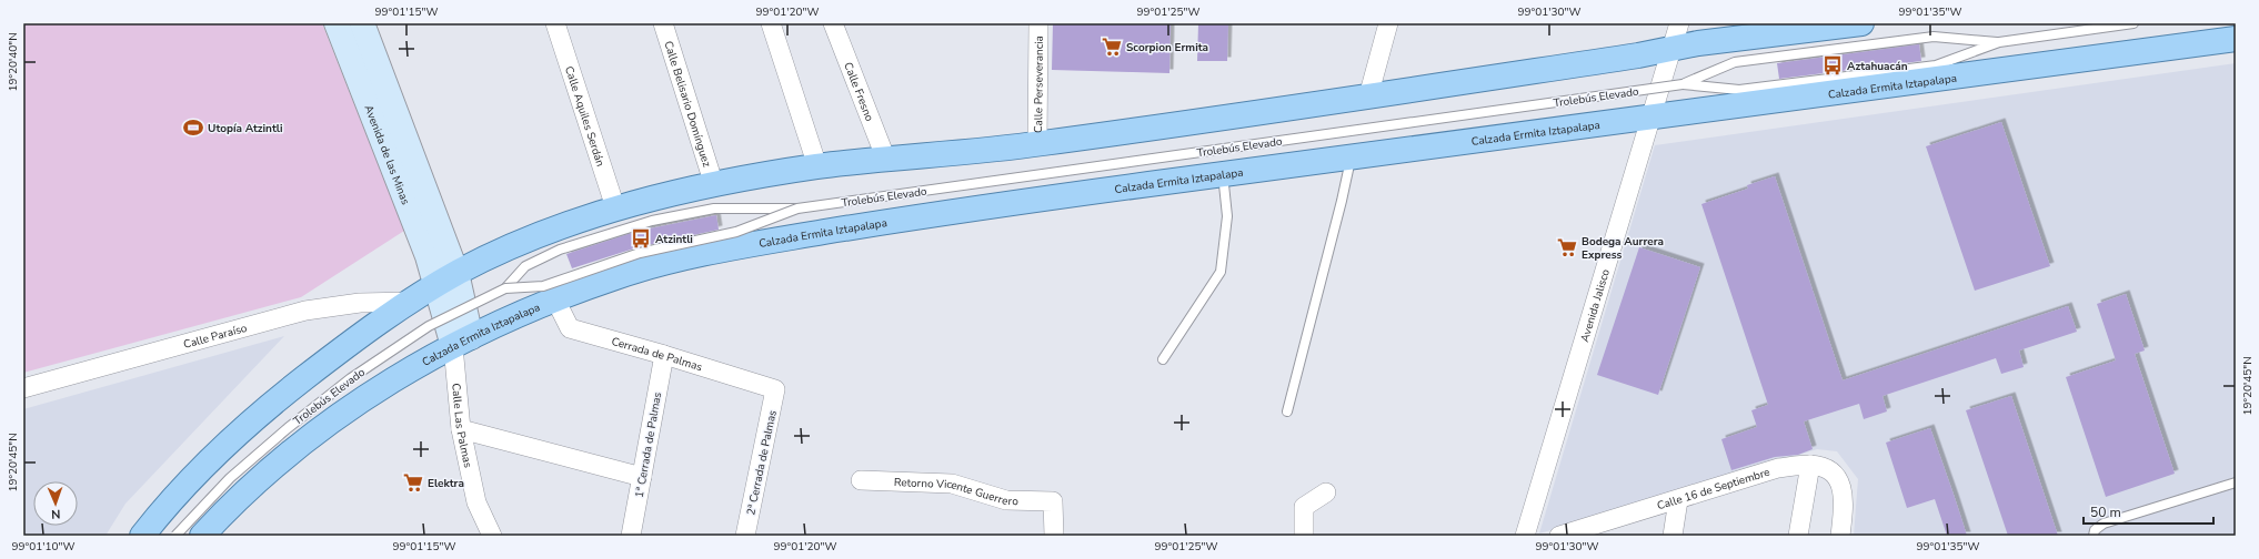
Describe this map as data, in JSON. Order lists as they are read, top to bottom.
{
  "streets": {
    "main road": ["Calzada Ermita Iztapalapa"],
    "street": [
      "Calle Perseverancia",
      "Calle Fresno",
      "Calle Belisario Domínguez",
      "Calle Aquiles Serdán",
      "Avenida de las Minas",
      "Avenida Jalisco",
      "Calle Paraíso",
      "Cerrada de Palmas",
      "Calle Las Palmas",
      "1ª Cerrada de Palmas",
      "2ª Cerrada de Palmas",
      "Calle 16 de Septiembre",
      "Retorno Vicente Guerrero"
    ],
    "lane": ["Trolebús Elevado"]
  },
  "crossings": [
    ["Calzada Ermita Iztapalapa", "Avenida Jalisco"],
    ["Calzada Ermita Iztapalapa", "Cerrada de Palmas"],
    ["Calzada Ermita Iztapalapa", "Calle Las Palmas"],
    ["Avenida de las Minas", "Calle Las Palmas"],
    ["Cerrada de Palmas", "1ª Cerrada de Palmas"],
    ["Cerrada de Palmas", "2ª Cerrada de Palmas"]
  ],
  "places": {
    "supermarket": ["Scorpion Ermita", "Bodega Aurrera Express", "Elektra"],
    "bus stop": ["Aztahuacán", "Atzintli"],
    "sports": ["Utopía Atzintli"]
  },
  "scale_bar": "50 m",
  "north": "bottom",
  "coordinates": [
    "99°01'15\"W",
    "99°01'20\"W",
    "99°01'25\"W",
    "99°01'30\"W",
    "99°01'35\"W",
    "19°20'40\"N",
    "19°20'45\"N",
    "99°01'10\"W"
  ]
}
